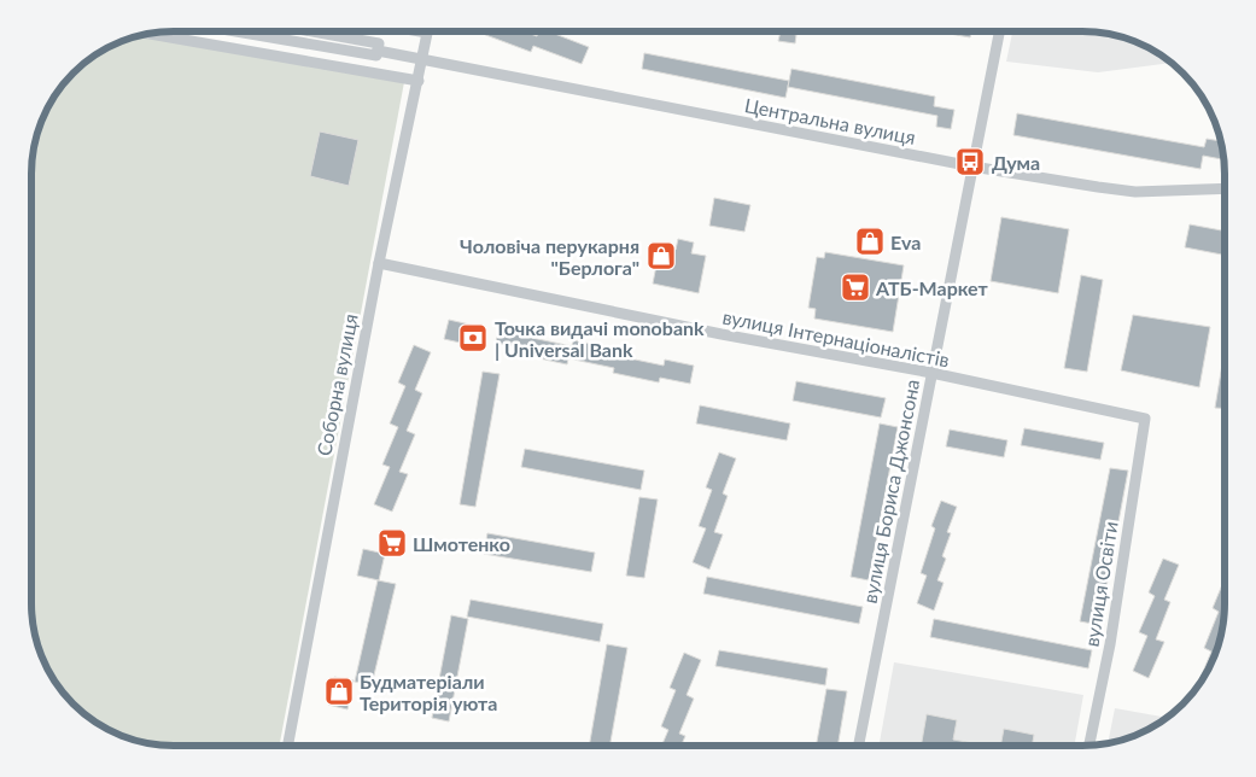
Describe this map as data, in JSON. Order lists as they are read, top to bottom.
{
  "streets": {
    "street": [
      "Центральна вулиця",
      "вулиця Інтернаціоналістів",
      "Соборна вулиця",
      "вулиця Бориса Джонсона",
      "вулиця Освіти"
    ]
  },
  "crossings": [
    ["Центральна вулиця", "Соборна вулиця"],
    ["Центральна вулиця", "вулиця Бориса Джонсона"],
    ["вулиця Інтернаціоналістів", "Соборна вулиця"],
    ["вулиця Інтернаціоналістів", "вулиця Бориса Джонсона"],
    ["вулиця Інтернаціоналістів", "вулиця Освіти"]
  ],
  "places": {
    "bus stop": ["Дума"],
    "shop": ["Eva", "Чоловіча перукарня \"Берлога\"", "Будматеріали Територія уюта"],
    "supermarket": ["АТБ-Маркет", "Шмотенко"],
    "bank": ["Точка видачі monobank | Universal Bank"]
  }
}
